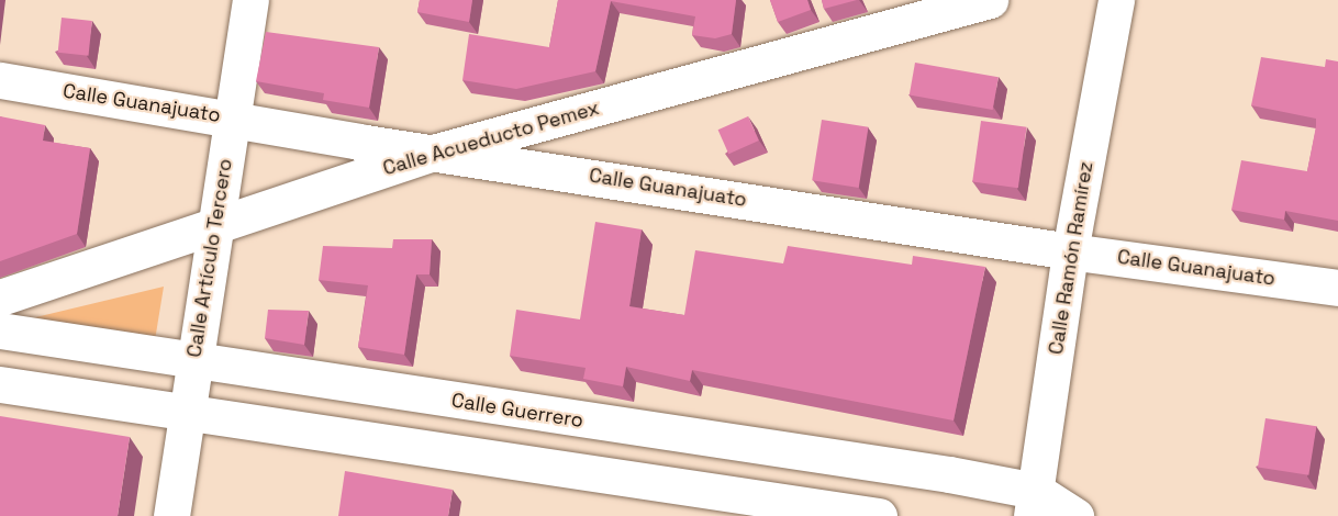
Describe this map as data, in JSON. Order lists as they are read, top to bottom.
{
  "streets": {
    "street": [
      "Calle Guanajuato",
      "Calle Acueducto Pemex",
      "Calle Artículo Tercero",
      "Calle Ramón Ramírez",
      "Calle Guerrero"
    ]
  },
  "crossings": [
    ["Calle Guanajuato", "Calle Acueducto Pemex"],
    ["Calle Guanajuato", "Calle Artículo Tercero"],
    ["Calle Guanajuato", "Calle Ramón Ramírez"],
    ["Calle Acueducto Pemex", "Calle Artículo Tercero"],
    ["Calle Artículo Tercero", "Calle Guerrero"],
    ["Calle Ramón Ramírez", "Calle Guerrero"]
  ]
}
